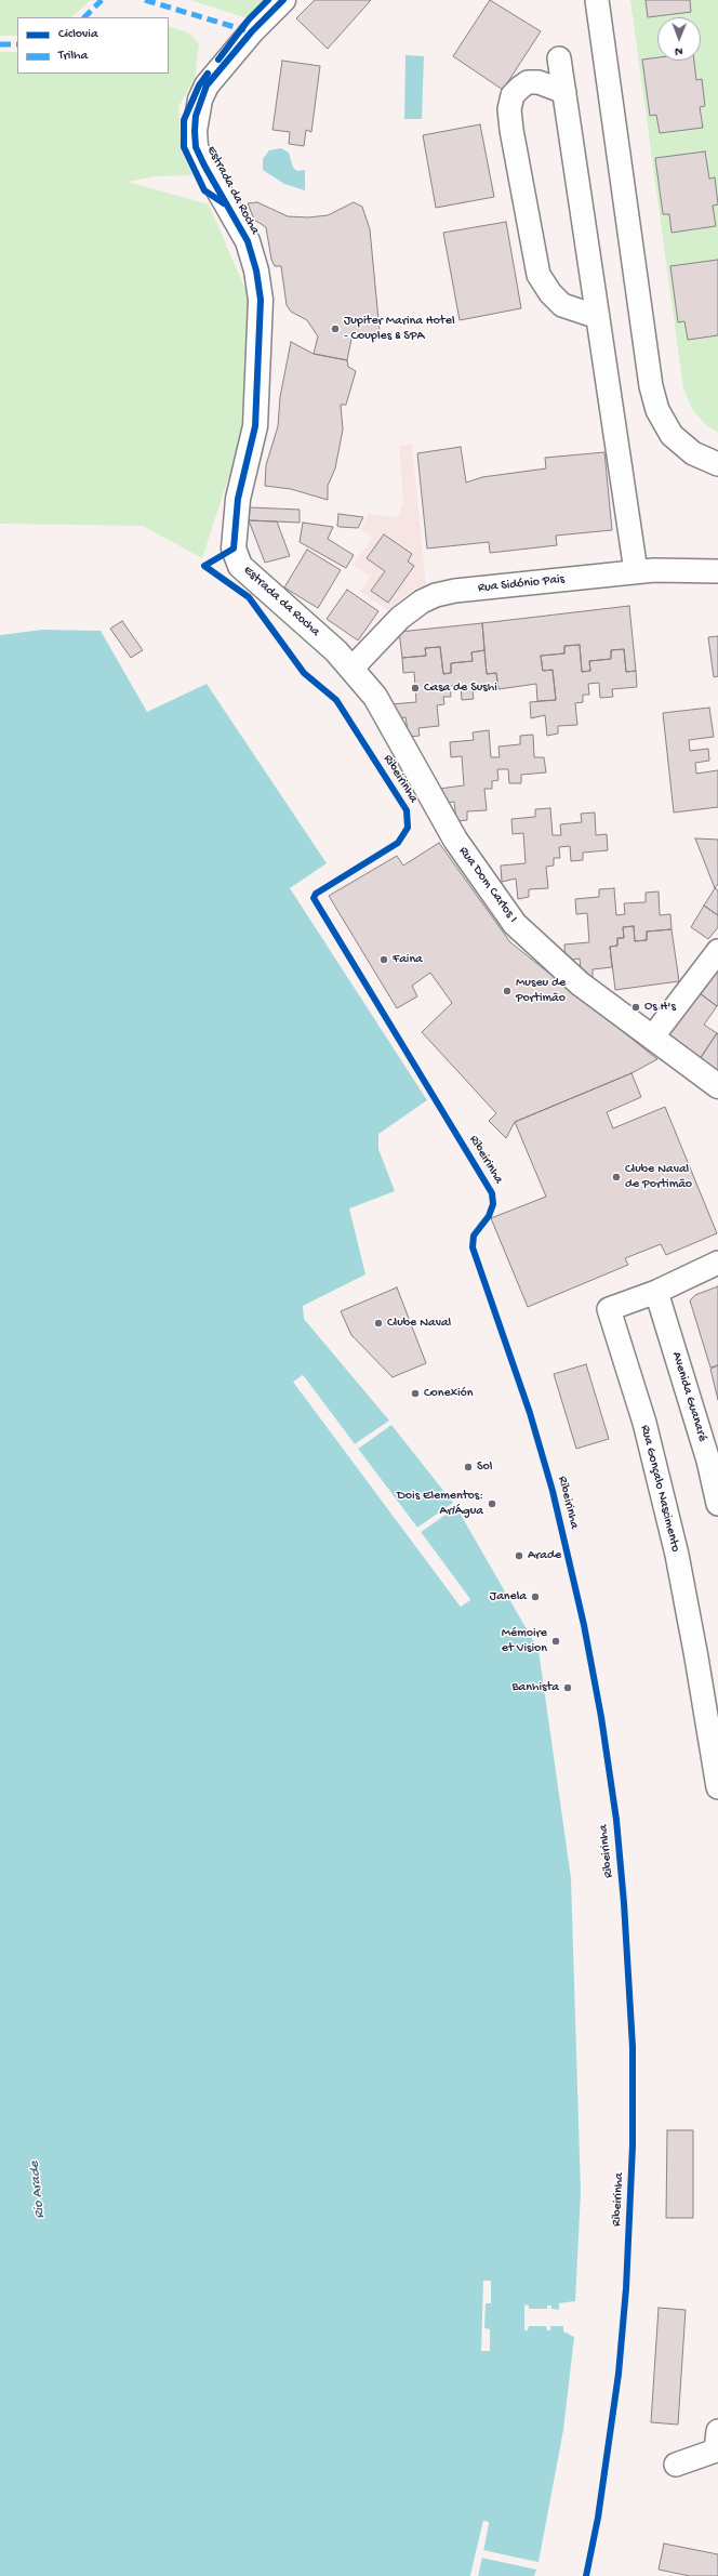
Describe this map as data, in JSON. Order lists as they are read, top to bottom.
{
  "streets": {
    "street": [
      "Estrada da Rocha",
      "Rua Sidónio Pais",
      "Rua Dom Carlos I",
      "Avenida Guanaré",
      "Rua Gonçalo Nascimento"
    ],
    "cycle path": ["Ribeirinha"]
  },
  "crossings": [
    ["Estrada da Rocha", "Rua Sidónio Pais"],
    ["Estrada da Rocha", "Rua Dom Carlos I"],
    ["Rua Sidónio Pais", "Rua Dom Carlos I"],
    ["Avenida Guanaré", "Rua Gonçalo Nascimento"]
  ],
  "water": ["Rio Arade"],
  "places": [
    "Jupiter Marina Hotel - Couples & SPA",
    "Casa de Sushi",
    "Faina",
    "Museu de Portimão",
    "Os H's",
    "Clube Naval de Portimão",
    "Clube Naval",
    "Conexión",
    "Sol",
    "Dois Elementos: Ar/Água",
    "Arade",
    "Janela",
    "Mémoire et Vision",
    "Banhista"
  ],
  "legend": ["Ciclovia", "Trilha"],
  "north": "bottom"
}
